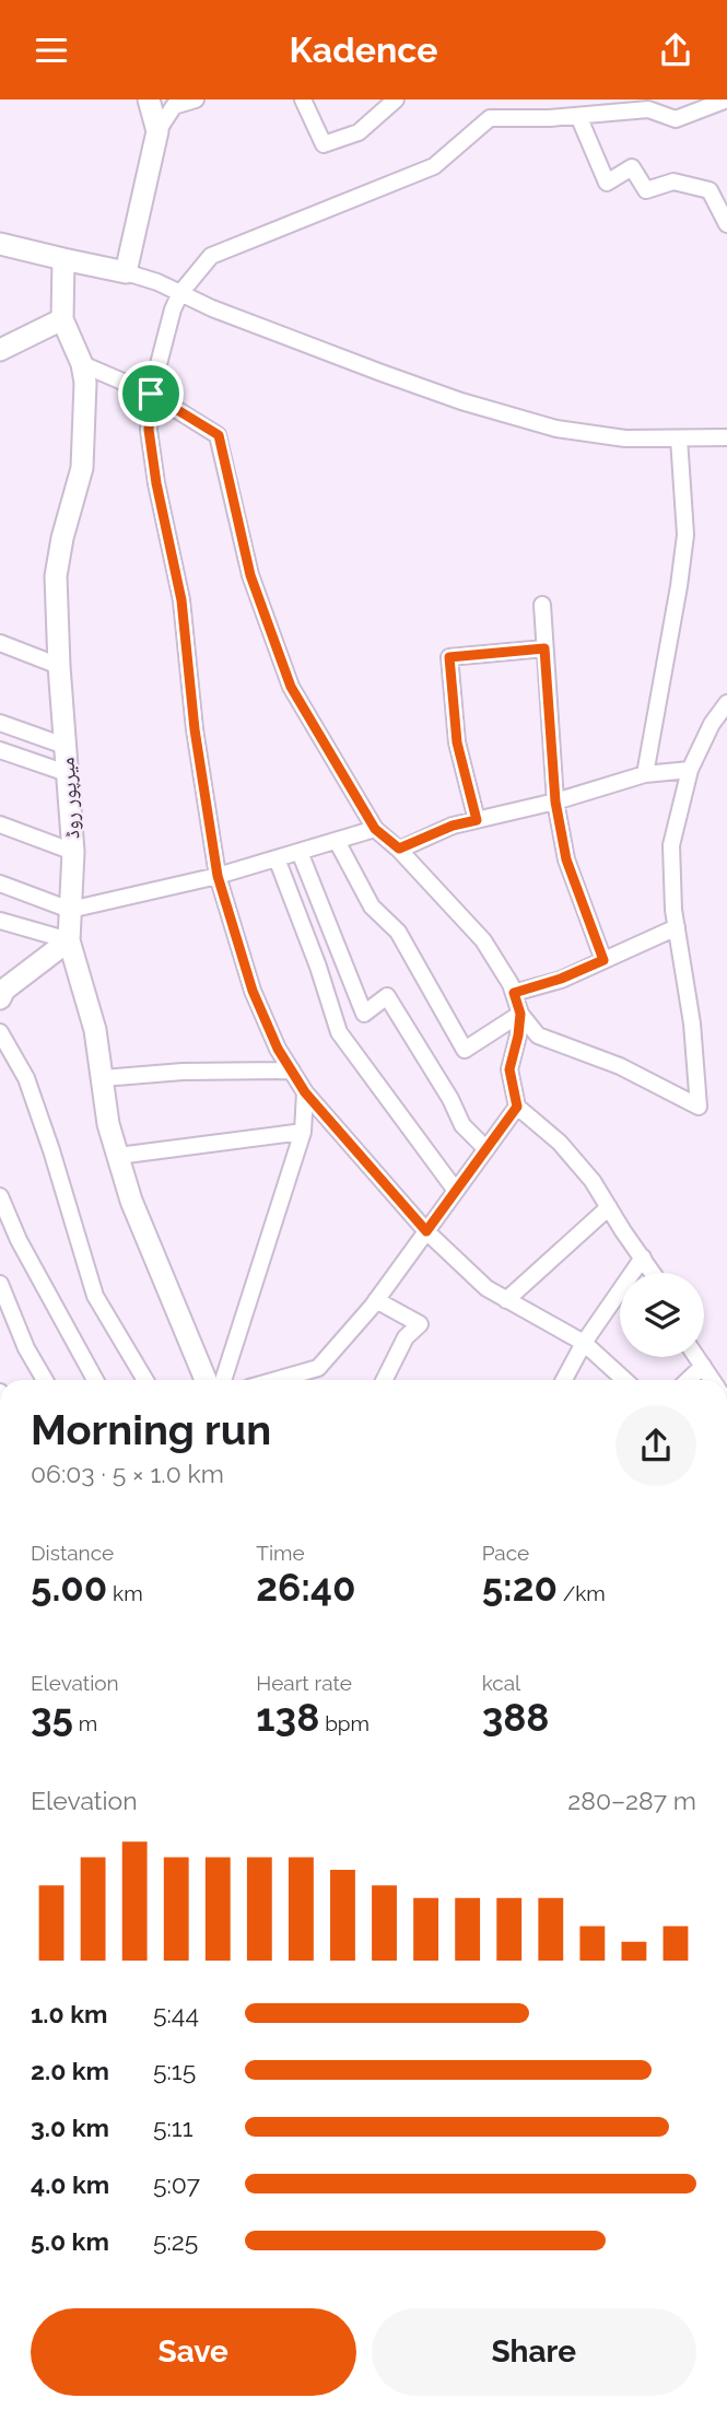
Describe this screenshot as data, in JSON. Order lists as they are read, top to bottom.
{
  "streets": {
    "street": ["میرپور روڈ"]
  },
  "page": {
    "header": "Kadence",
    "heading": ["Morning run", "06:03 · 5 × 1.0 km"],
    "stats": [
      ["Distance", "5.00 km"],
      ["Time", "26:40"],
      ["Pace", "5:20 /km"],
      ["Elevation", "35 m"],
      ["Heart rate", "138 bpm"],
      ["kcal", "388"]
    ],
    "chart": ["Elevation", "280–287 m"],
    "list": [
      {
        "name": "1.0 km",
        "note": "5:44"
      },
      {
        "name": "2.0 km",
        "note": "5:15"
      },
      {
        "name": "3.0 km",
        "note": "5:11"
      },
      {
        "name": "4.0 km",
        "note": "5:07"
      },
      {
        "name": "5.0 km",
        "note": "5:25"
      }
    ],
    "buttons": ["Save", "Share"]
  }
}
